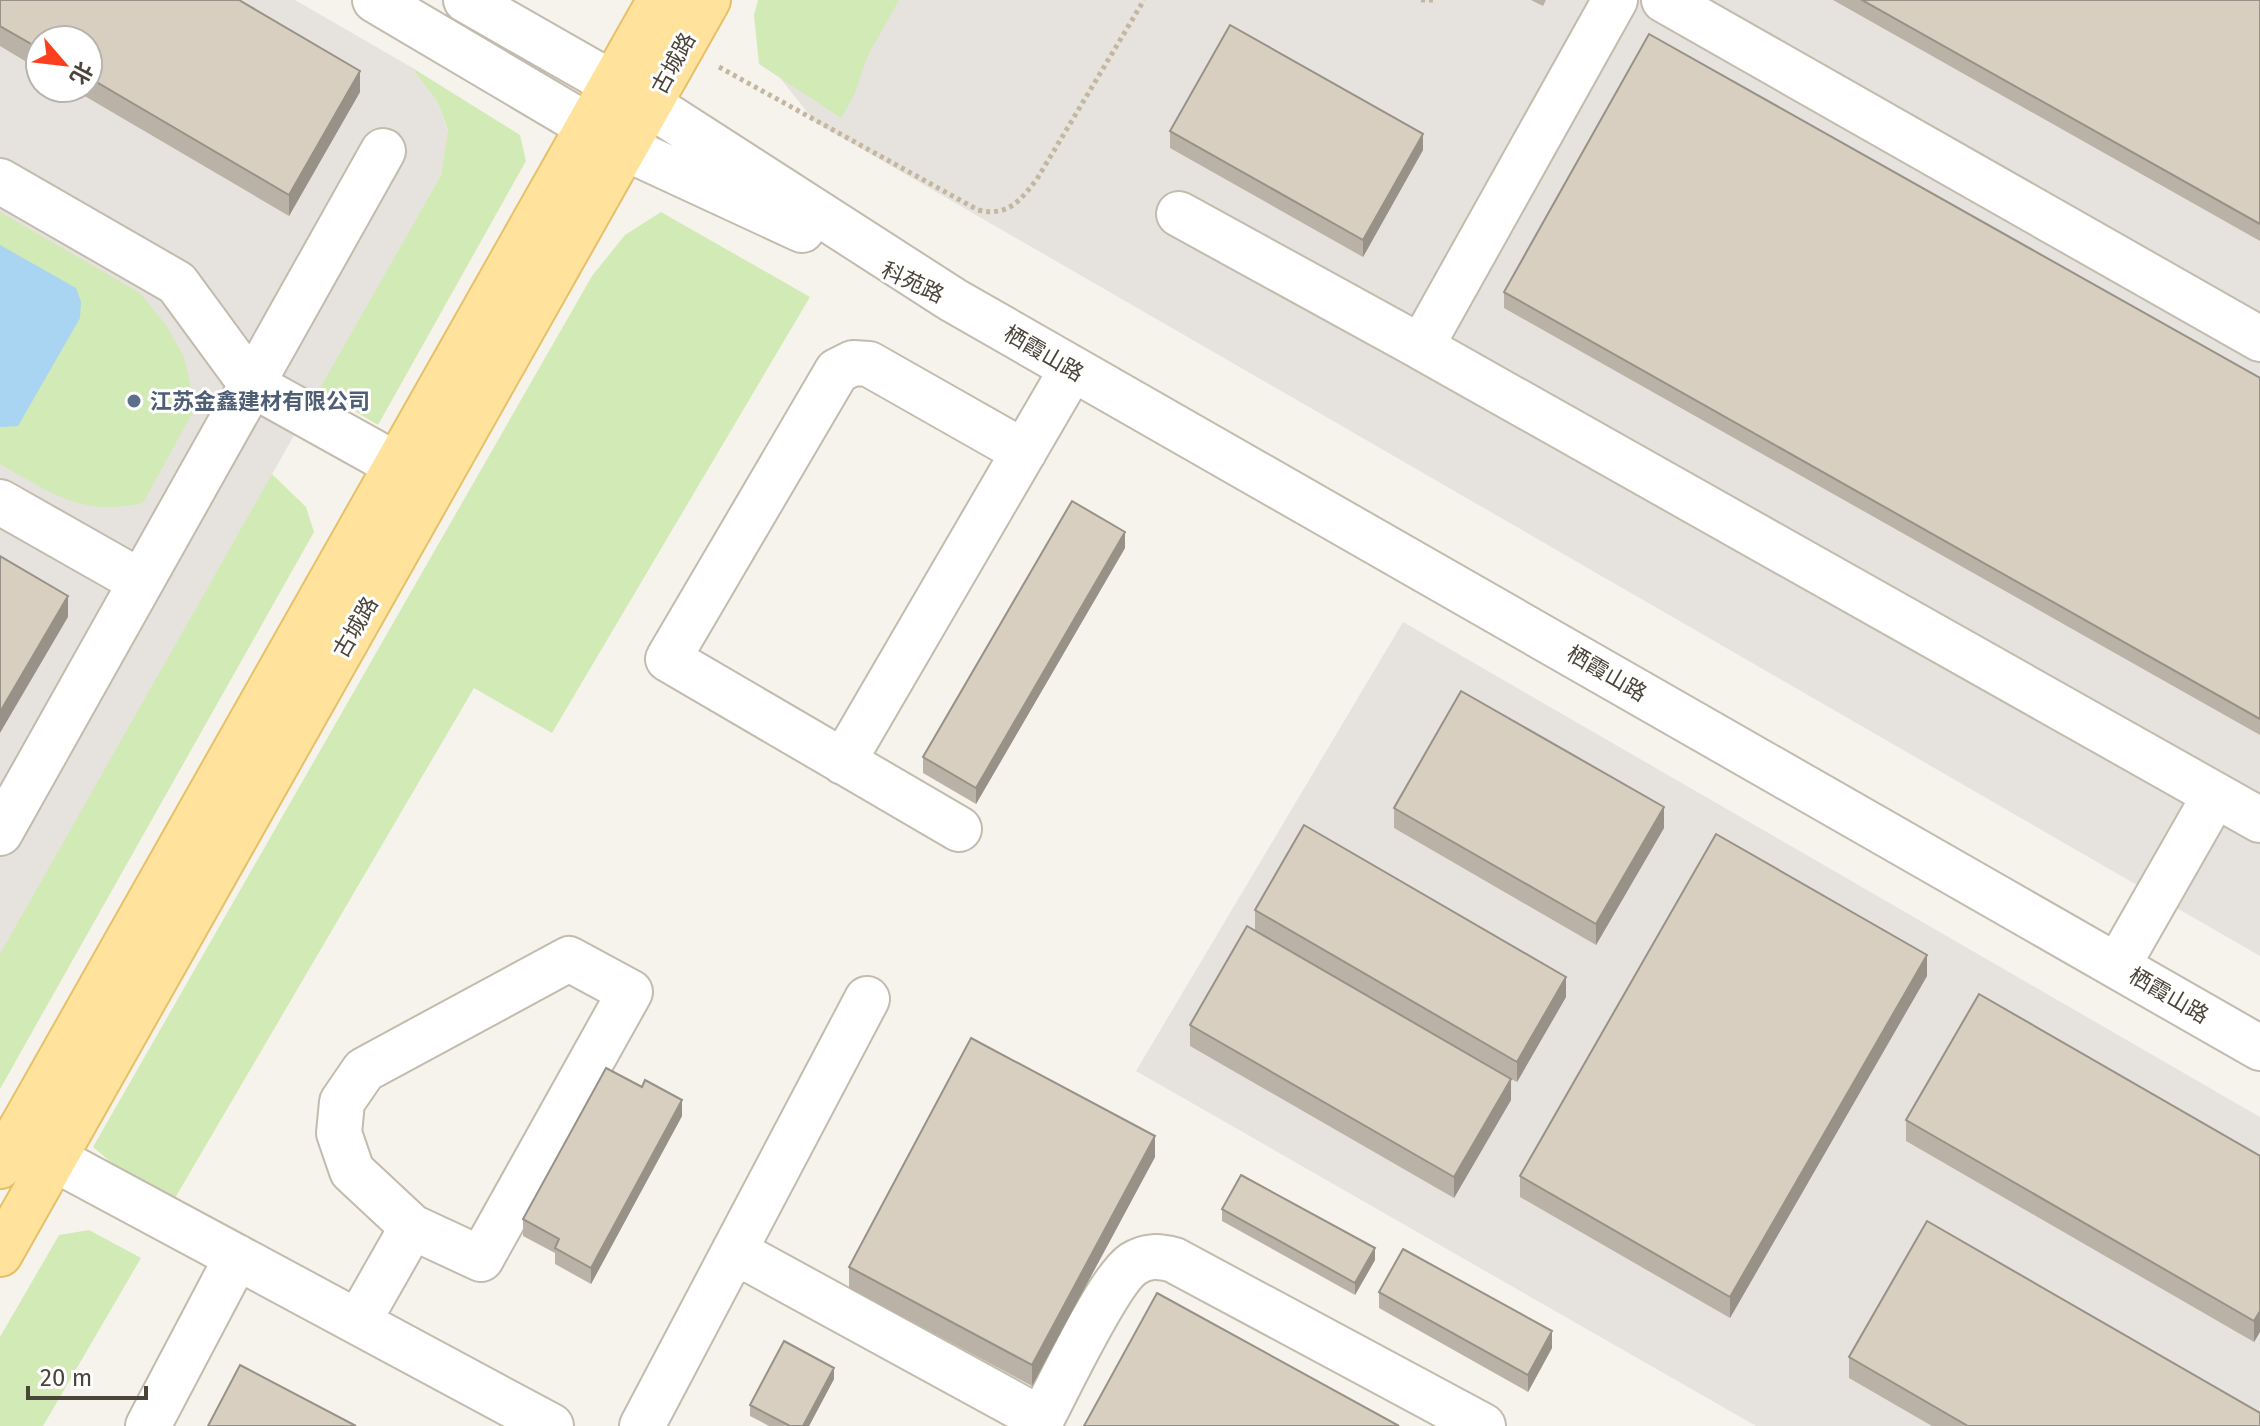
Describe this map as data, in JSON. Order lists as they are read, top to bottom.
{
  "streets": {
    "main road": ["古城路"],
    "street": ["科苑路", "栖霞山路"]
  },
  "crossings": [
    ["古城路", "科苑路"],
    ["科苑路", "栖霞山路"]
  ],
  "places": ["江苏金鑫建材有限公司"],
  "scale_bar": "20 m",
  "north": "bottom right"
}
